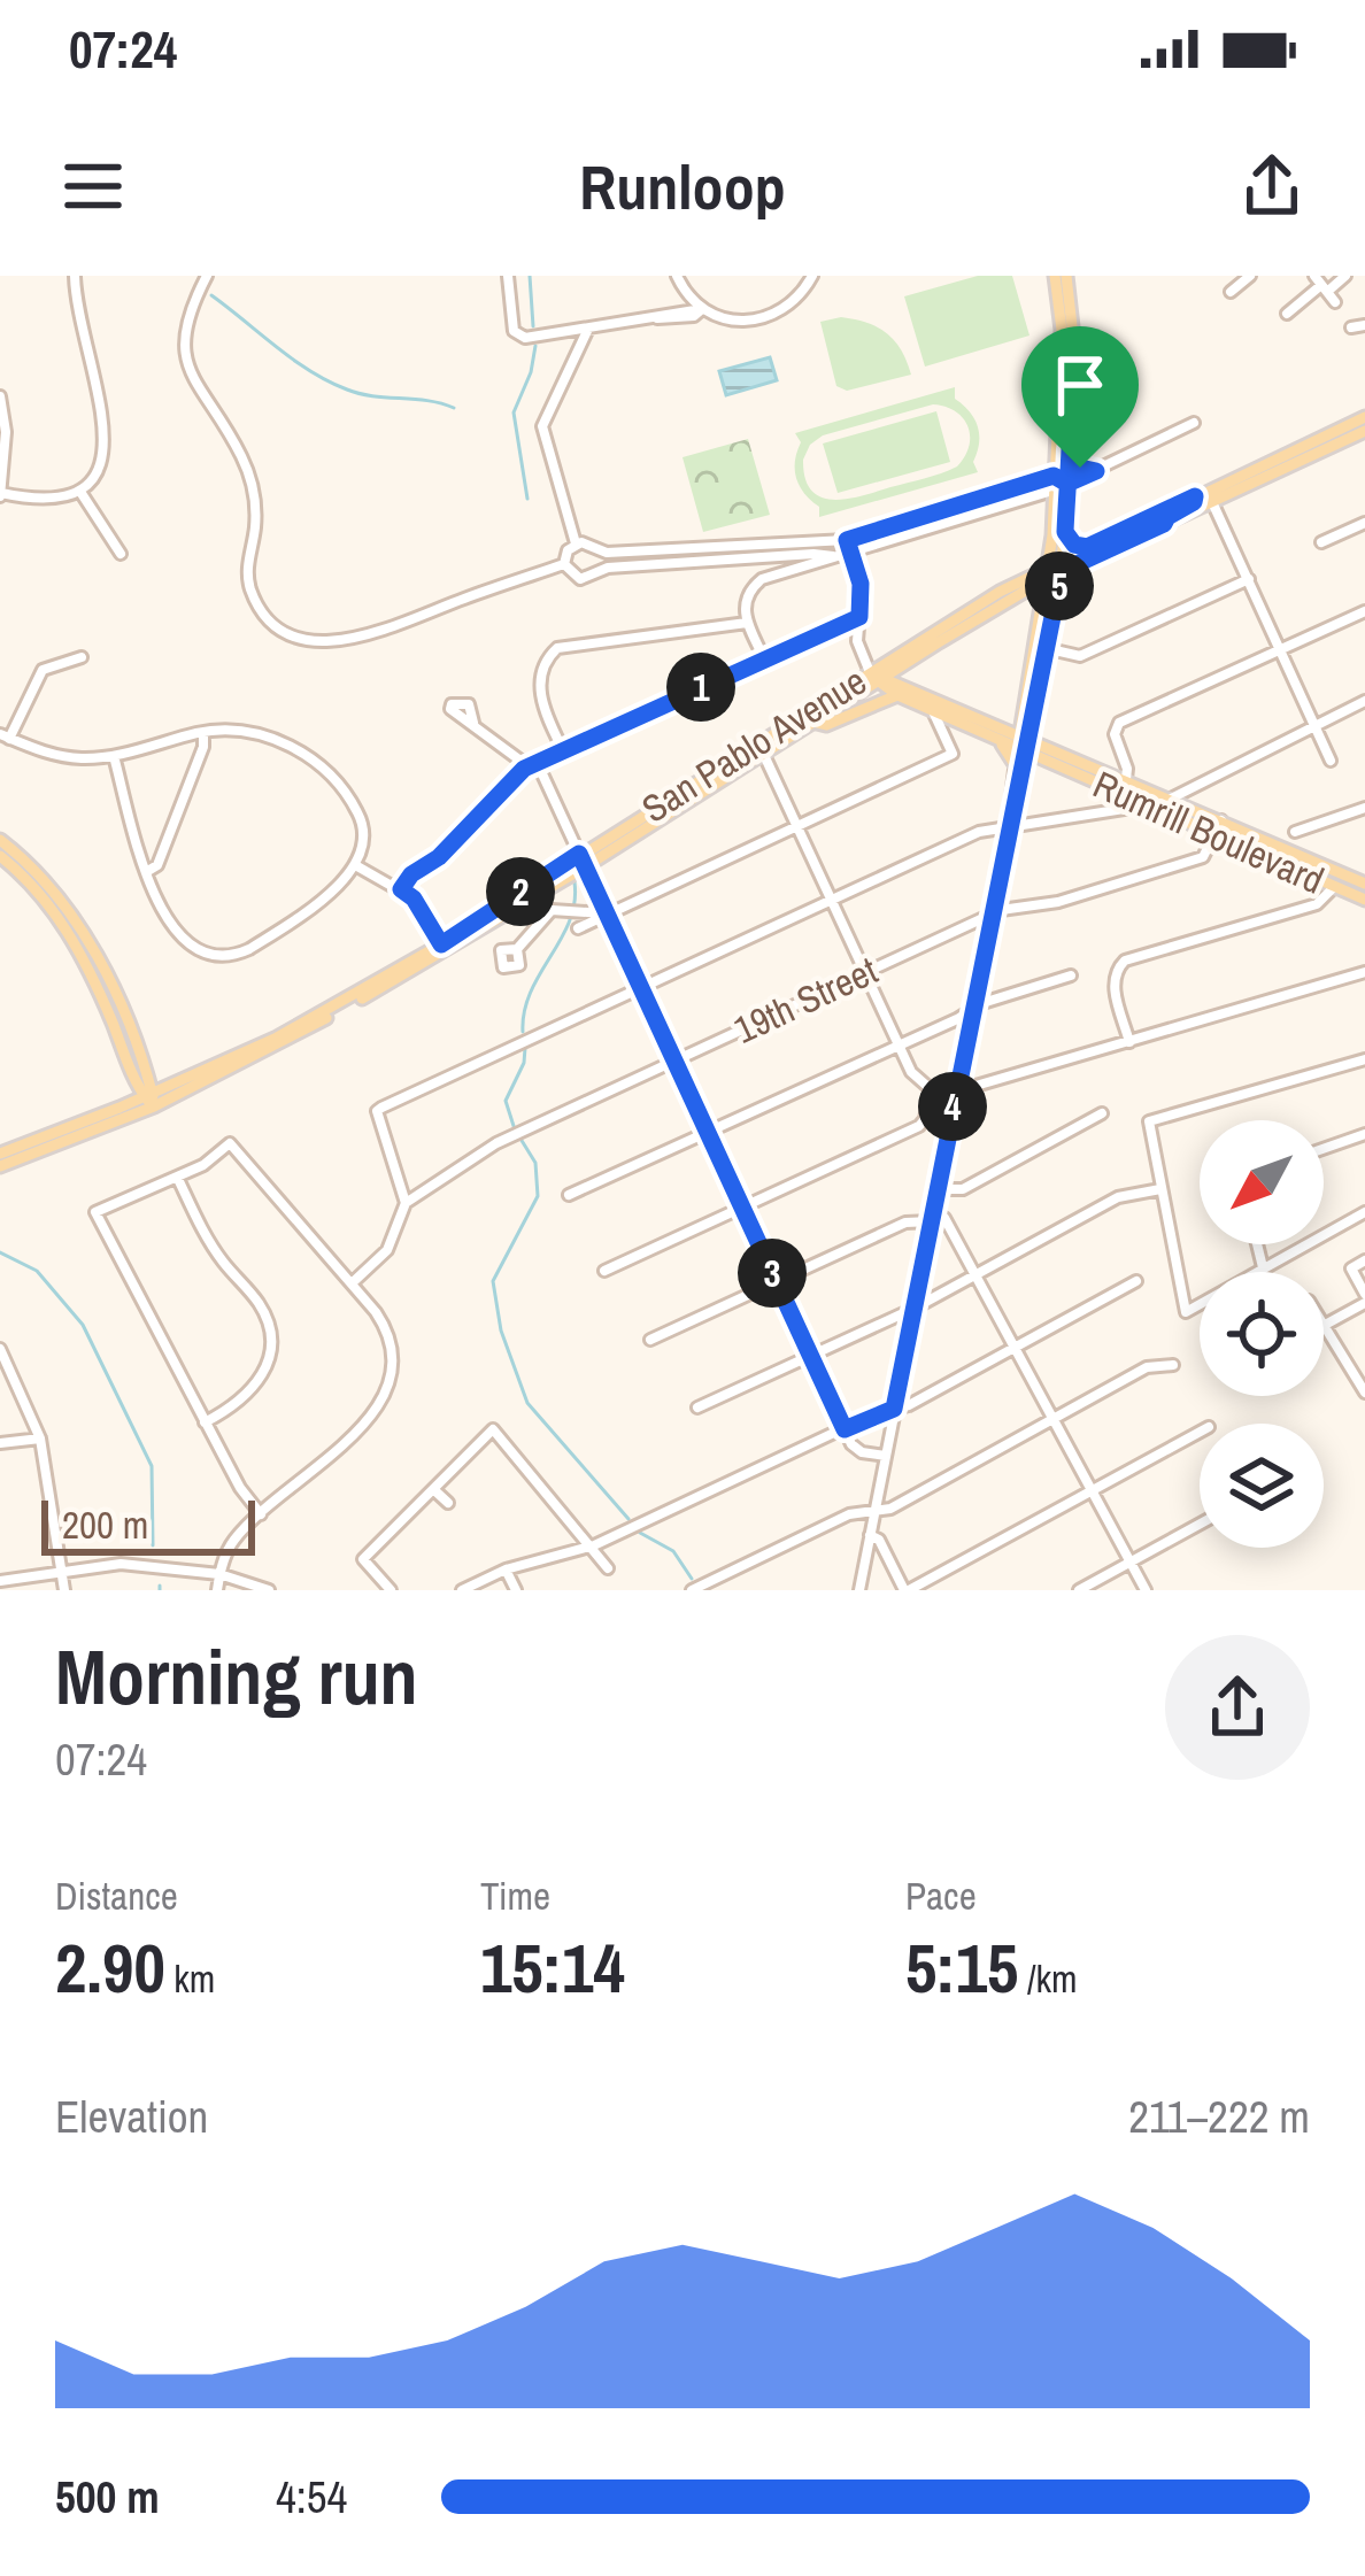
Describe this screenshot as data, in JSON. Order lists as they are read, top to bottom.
{
  "streets": {
    "main road": ["San Pablo Avenue", "Rumrill Boulevard"],
    "street": ["19th Street"]
  },
  "crossings": [
    ["San Pablo Avenue", "Rumrill Boulevard"],
    ["Rumrill Boulevard", "19th Street"]
  ],
  "scale_bar": "200 m",
  "north": "bottom left",
  "page": {
    "status": "07:24",
    "header": "Runloop",
    "pins": [
      "5",
      "1",
      "2",
      "4",
      "3"
    ],
    "scale": "200 m",
    "heading": ["Morning run", "07:24"],
    "stats": [
      ["Distance", "2.90 km"],
      ["Time", "15:14"],
      ["Pace", "5:15 /km"]
    ],
    "chart": ["Elevation", "211–222 m"],
    "list": [
      {
        "name": "500 m",
        "note": "4:54"
      }
    ]
  }
}
